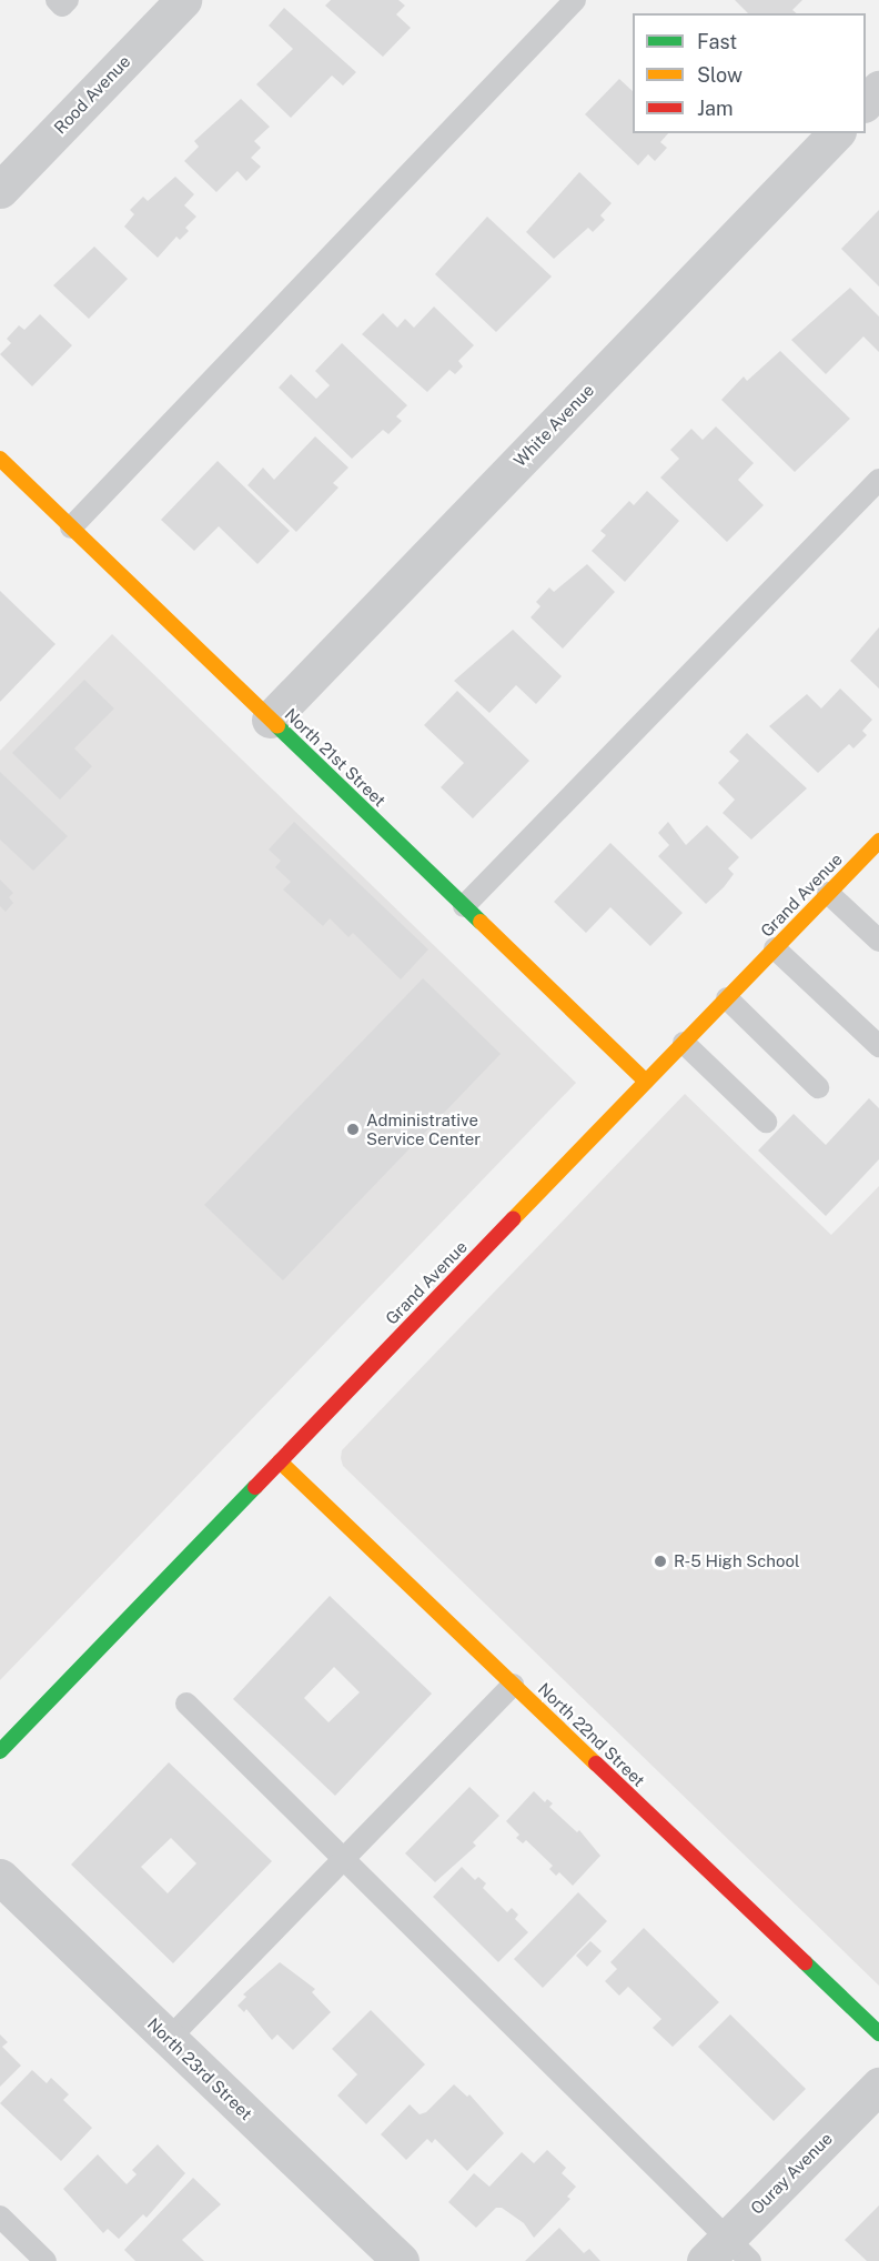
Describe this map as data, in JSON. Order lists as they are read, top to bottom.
{
  "streets": {
    "street": [
      "Rood Avenue",
      "White Avenue",
      "North 21st Street",
      "Grand Avenue",
      "North 22nd Street",
      "North 23rd Street",
      "Ouray Avenue"
    ]
  },
  "crossings": [
    ["White Avenue", "North 21st Street"],
    ["North 21st Street", "Grand Avenue"],
    ["Grand Avenue", "North 22nd Street"]
  ],
  "places": ["Administrative Service Center", "R-5 High School"],
  "legend": ["Fast", "Slow", "Jam"]
}
